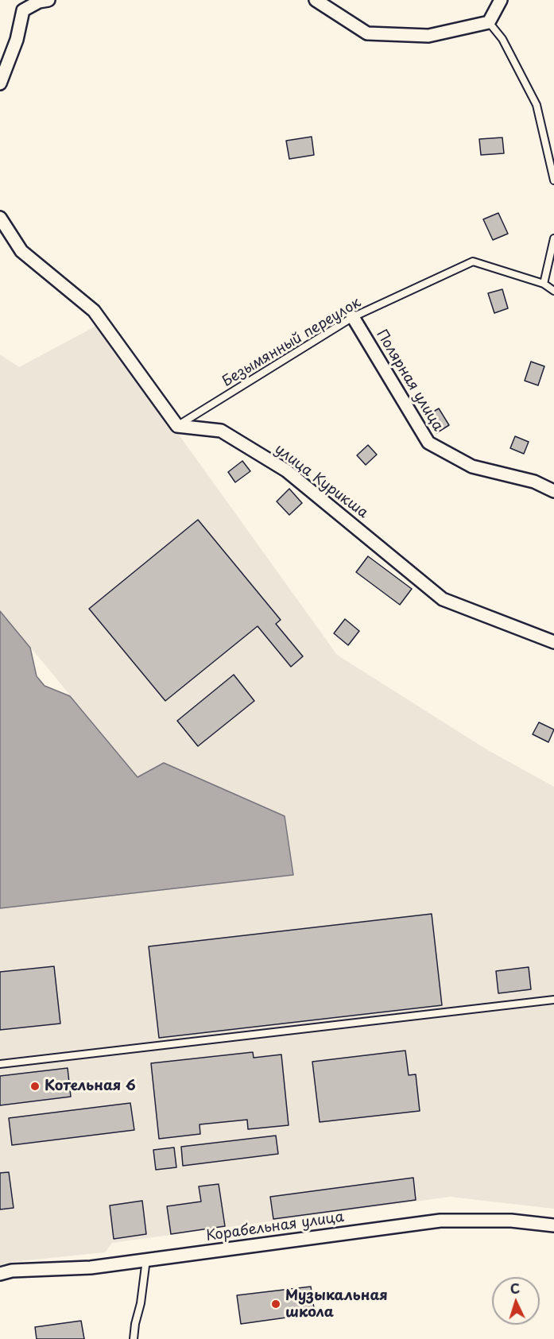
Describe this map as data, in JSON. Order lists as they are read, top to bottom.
{
  "streets": {
    "street": ["Полярная улица", "улица Курикша", "Корабельная улица"],
    "lane": ["Безымянный переулок"]
  },
  "crossings": [
    ["Безымянный переулок", "Полярная улица"],
    ["Безымянный переулок", "улица Курикша"]
  ],
  "places": ["Котельная 6", "Музыкальная школа"],
  "north": "top"
}
